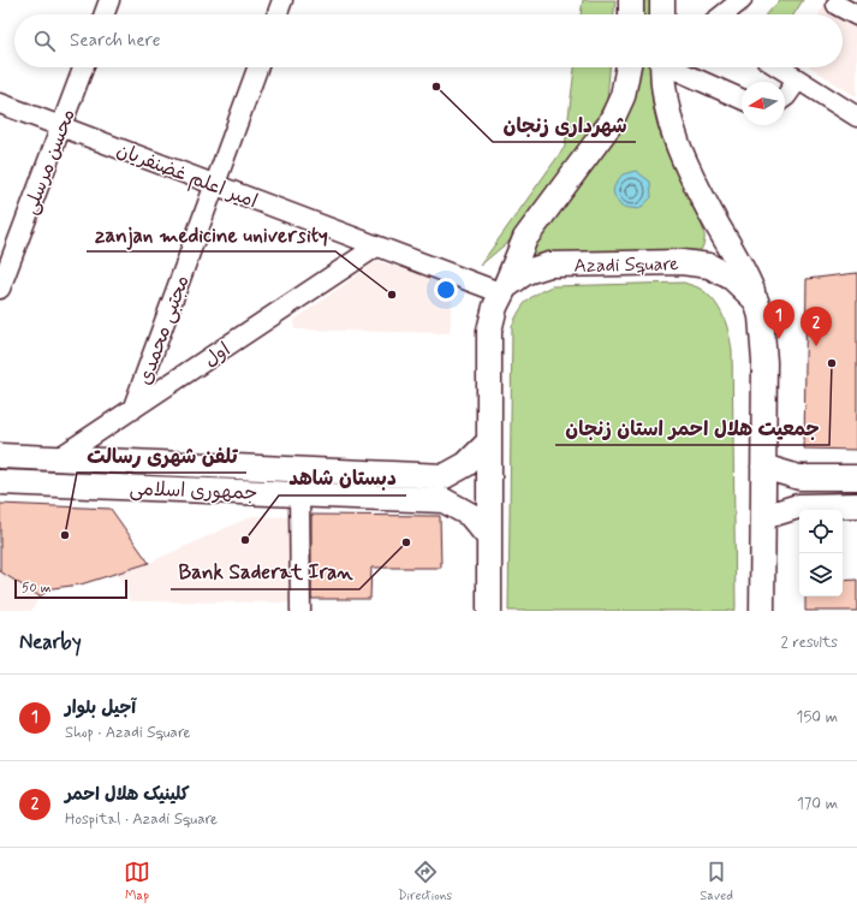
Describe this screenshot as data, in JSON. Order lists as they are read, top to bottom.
{
  "streets": {
    "main road": ["Azadi Square", "جمهوری اسلامی"],
    "street": [
      "محسن مرسلی",
      "امیر اعلم غضنفریان",
      "مجتبی محمدی",
      "اول"
    ]
  },
  "crossings": [
    ["محسن مرسلی", "امیر اعلم غضنفریان"],
    ["امیر اعلم غضنفریان", "Azadi Square"],
    ["امیر اعلم غضنفریان", "مجتبی محمدی"],
    ["امیر اعلم غضنفریان", "اول"],
    ["مجتبی محمدی", "اول"],
    ["اول", "جمهوری اسلامی"]
  ],
  "places": [
    "شهرداری زنجان",
    "zanjan medicine university",
    "جمعیت هلال احمر استان زنجان",
    "تلفن شهری رسالت",
    "دبستان شاهد",
    "Bank Saderat Iran"
  ],
  "scale_bar": "50 m",
  "north": "left",
  "page": {
    "search": "Search here",
    "pins": ["1", "2"],
    "scale": "50 m",
    "heading": ["Nearby", "2 results"],
    "list": [
      {
        "mark": "1",
        "name": "آجیل بلوار",
        "note": "Shop · Azadi Square",
        "value": "150 m"
      },
      {
        "mark": "2",
        "name": "کلینیک هلال احمر",
        "note": "Hospital · Azadi Square",
        "value": "170 m"
      }
    ],
    "nav": ["Map", "Directions", "Saved"]
  }
}
